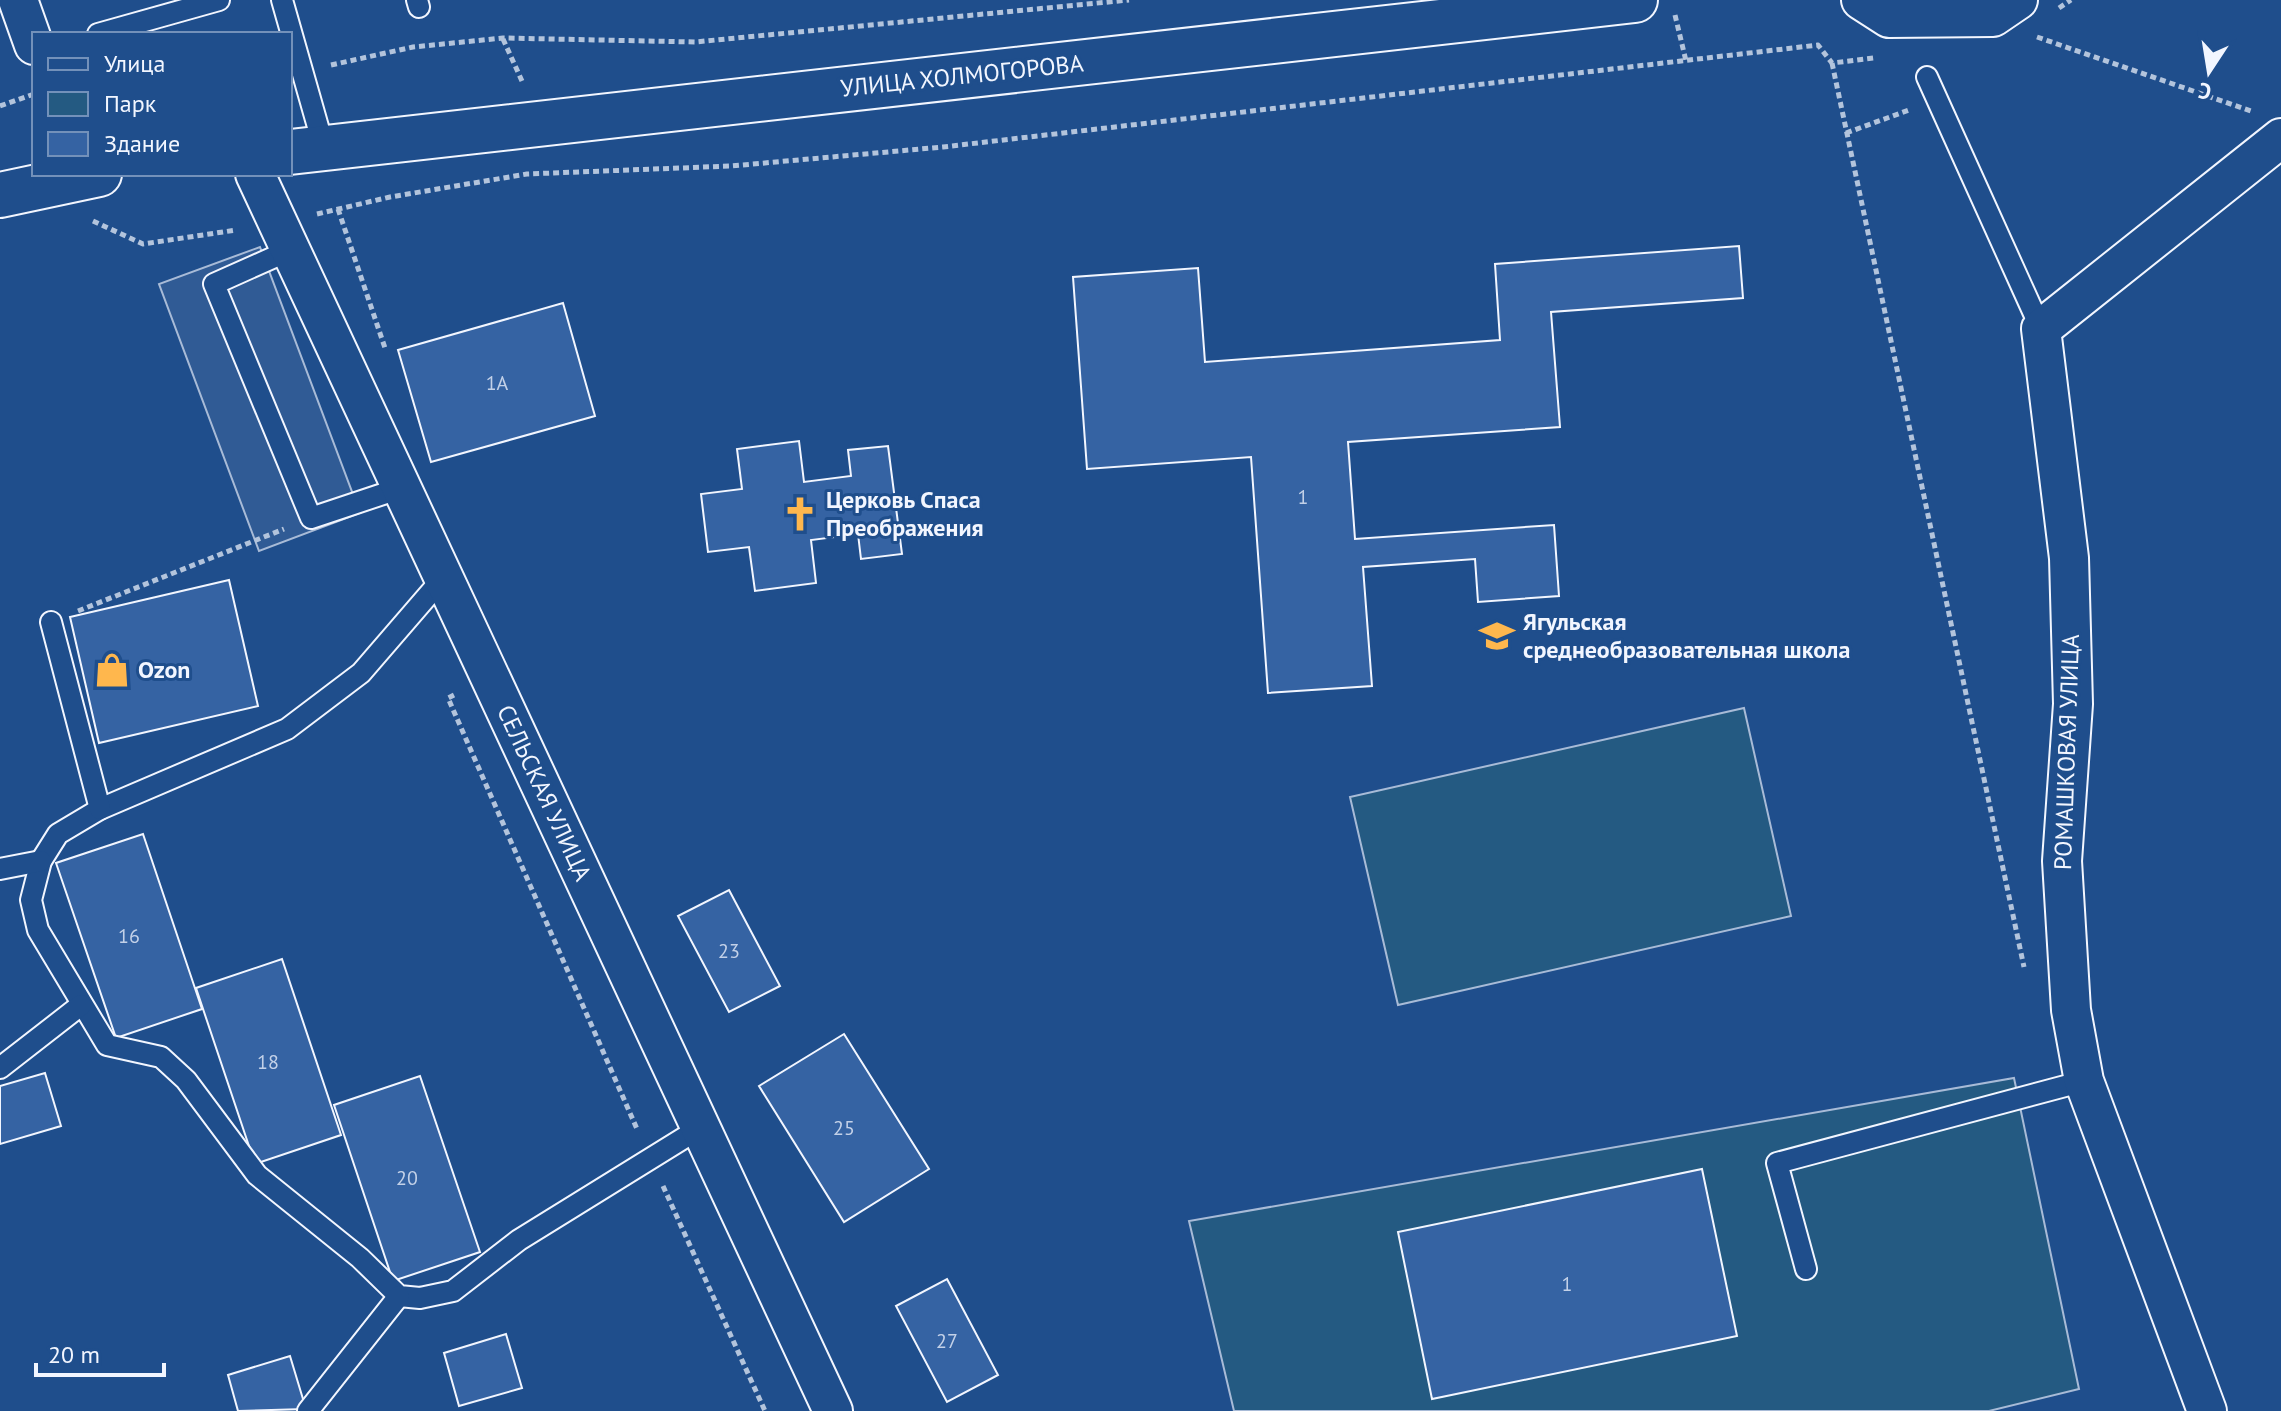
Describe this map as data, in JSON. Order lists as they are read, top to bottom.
{
  "streets": {
    "street": ["УЛИЦА ХОЛМОГОРОВА", "РОМАШКОВАЯ УЛИЦА", "СЕЛЬСКАЯ УЛИЦА"]
  },
  "places": {
    "church": ["Церковь Спаса Преображения"],
    "school or university": ["Ягульская среднеобразовательная школа"],
    "shop": ["Ozon"]
  },
  "house_numbers": [
    "1А",
    "1",
    "16",
    "23",
    "18",
    "25",
    "20",
    "1",
    "27"
  ],
  "legend": ["Улица", "Парк", "Здание"],
  "scale_bar": "20 m",
  "north": "bottom"
}
